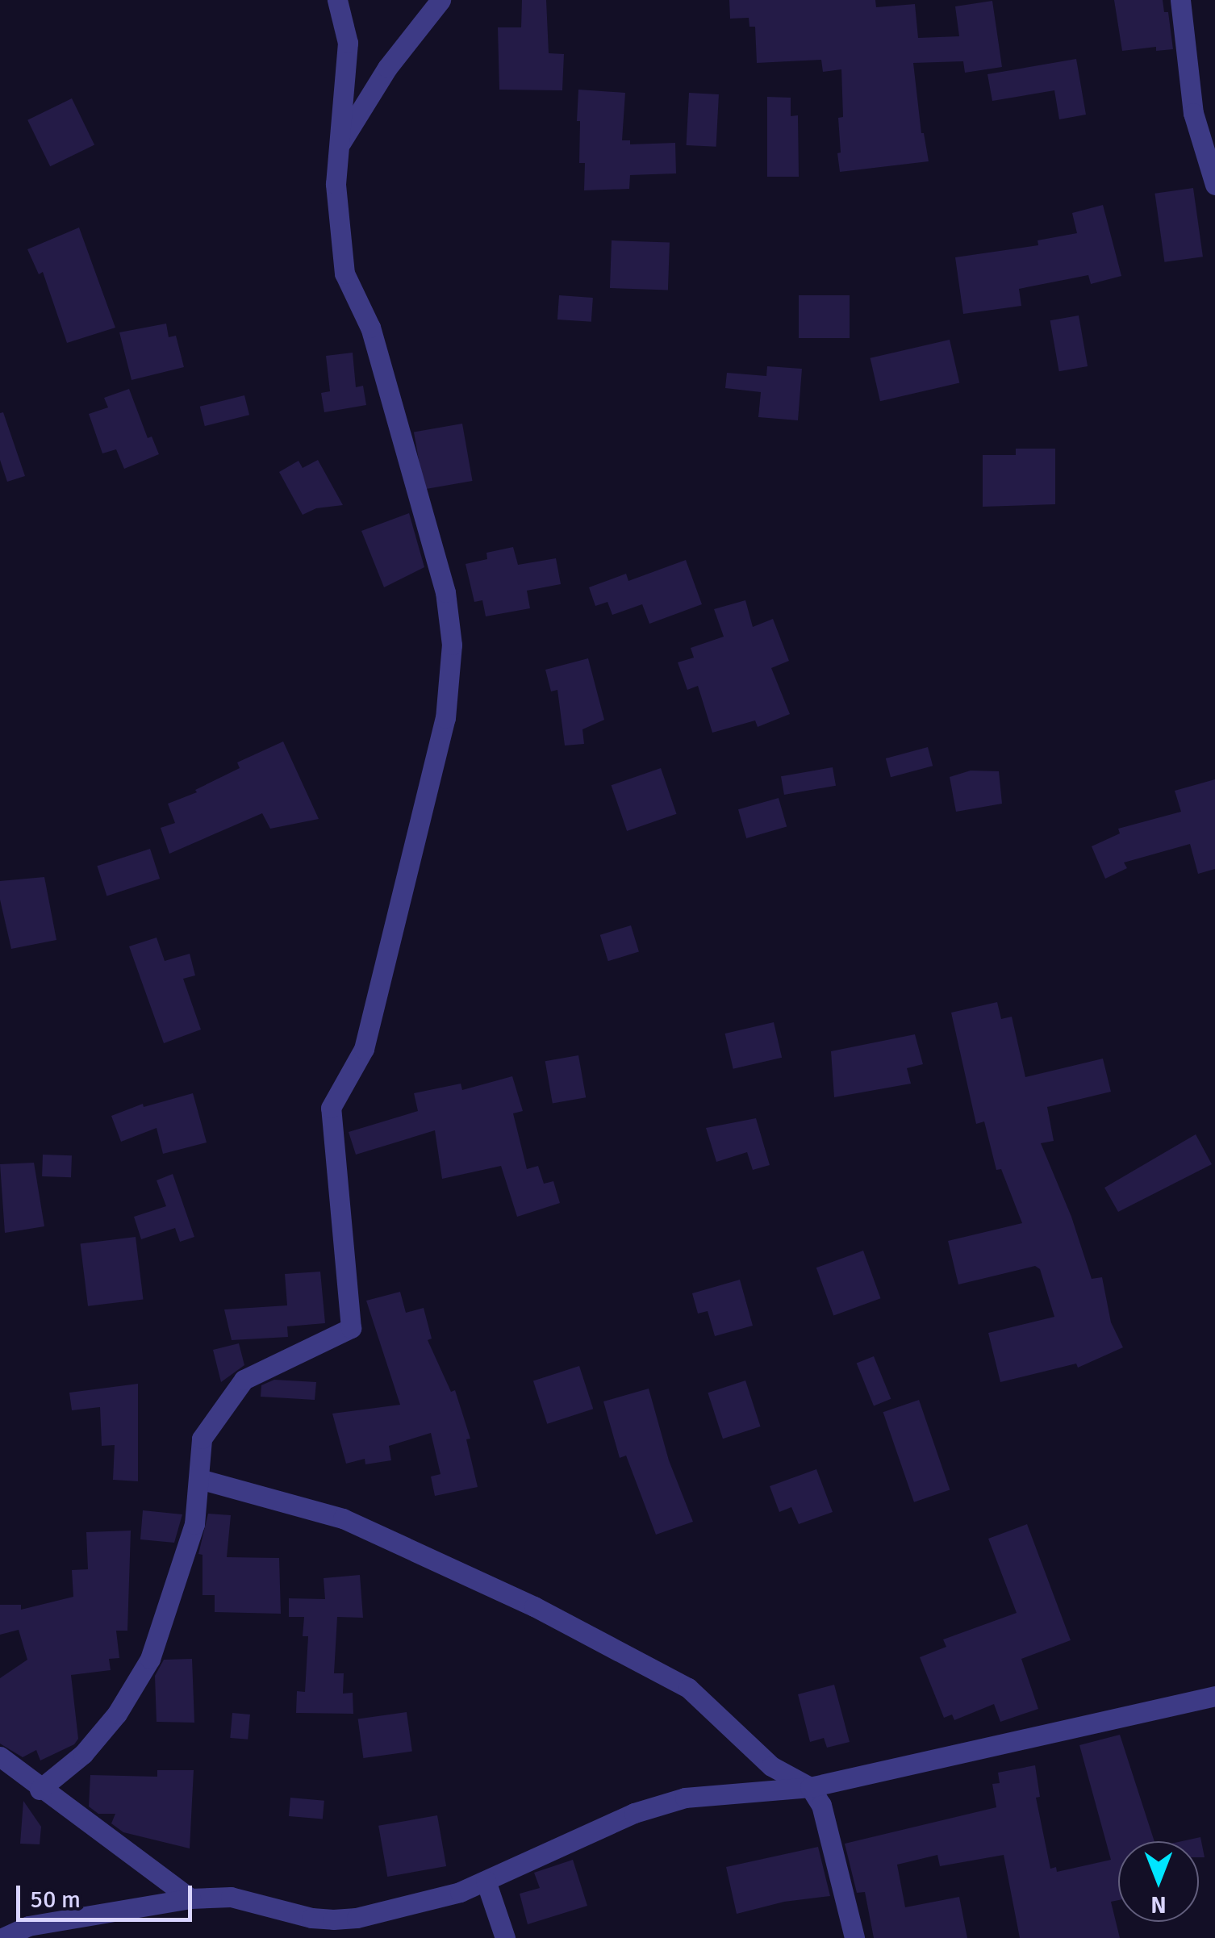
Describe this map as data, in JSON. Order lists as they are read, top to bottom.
{
  "scale_bar": "50 m",
  "north": "bottom"
}
